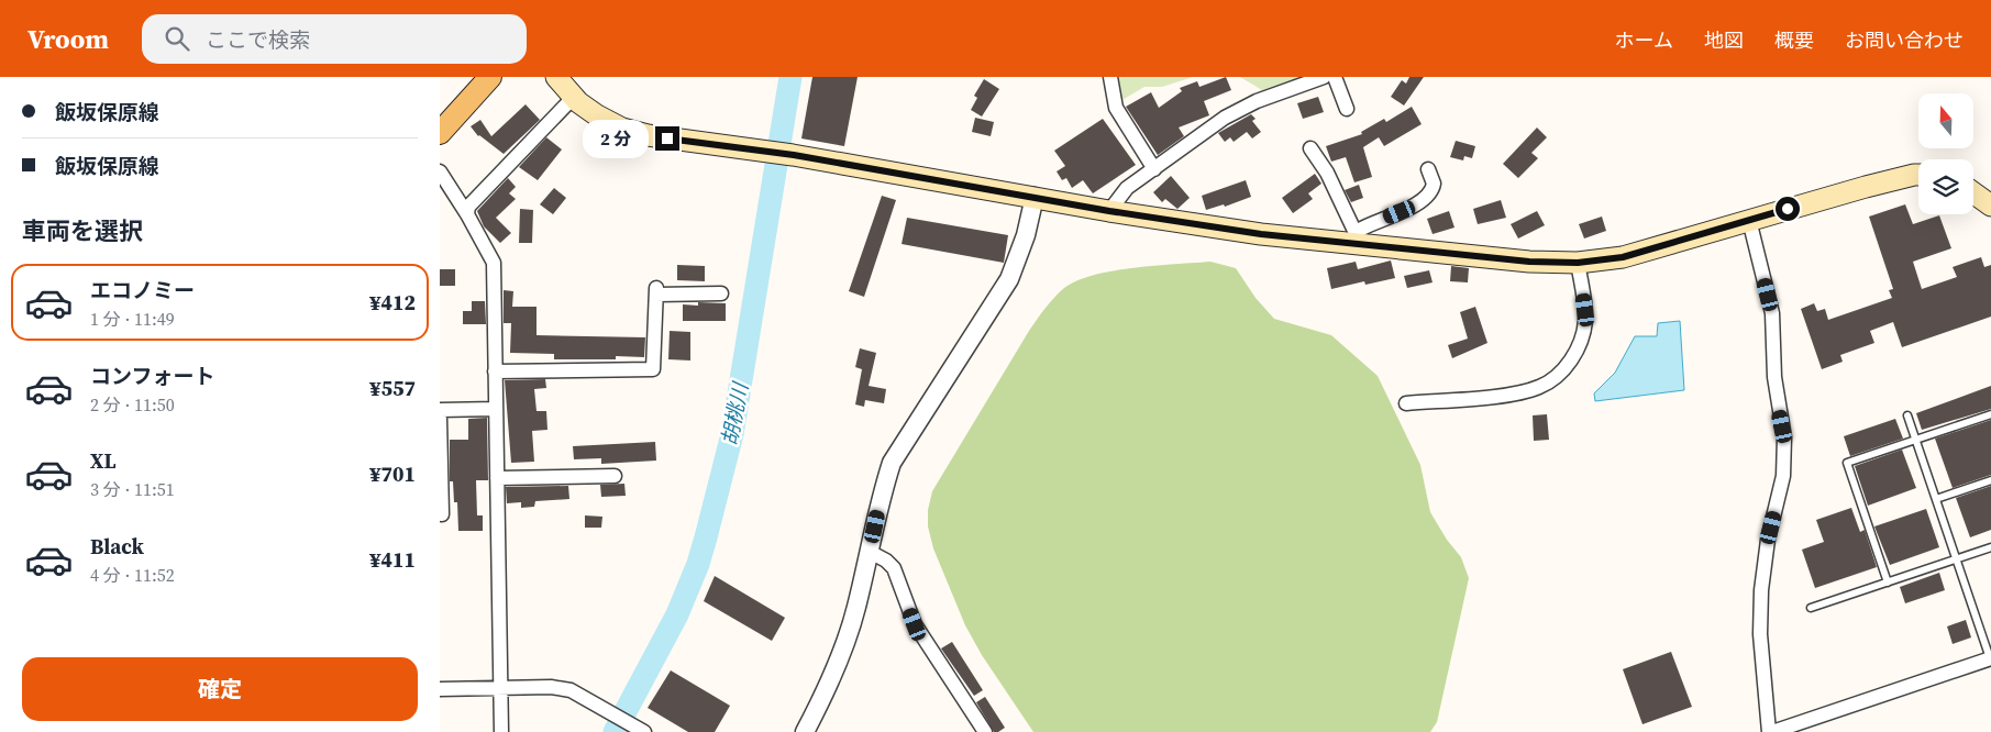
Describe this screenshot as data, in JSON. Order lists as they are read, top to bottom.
{
  "water": ["胡桃川"],
  "north": "top",
  "page": {
    "header": "Vroom",
    "search": "ここで検索",
    "nav": [
      "ホーム",
      "地図",
      "概要",
      "お問い合わせ"
    ],
    "banner": ["飯坂保原線", "飯坂保原線"],
    "bubble": "2 分",
    "heading": "車両を選択",
    "list": [
      {
        "name": "エコノミー",
        "note": "1 分 · 11:49",
        "value": "¥412"
      },
      {
        "name": "コンフォート",
        "note": "2 分 · 11:50",
        "value": "¥557"
      },
      {
        "name": "XL",
        "note": "3 分 · 11:51",
        "value": "¥701"
      },
      {
        "name": "Black",
        "note": "4 分 · 11:52",
        "value": "¥411"
      }
    ],
    "buttons": "確定"
  }
}
